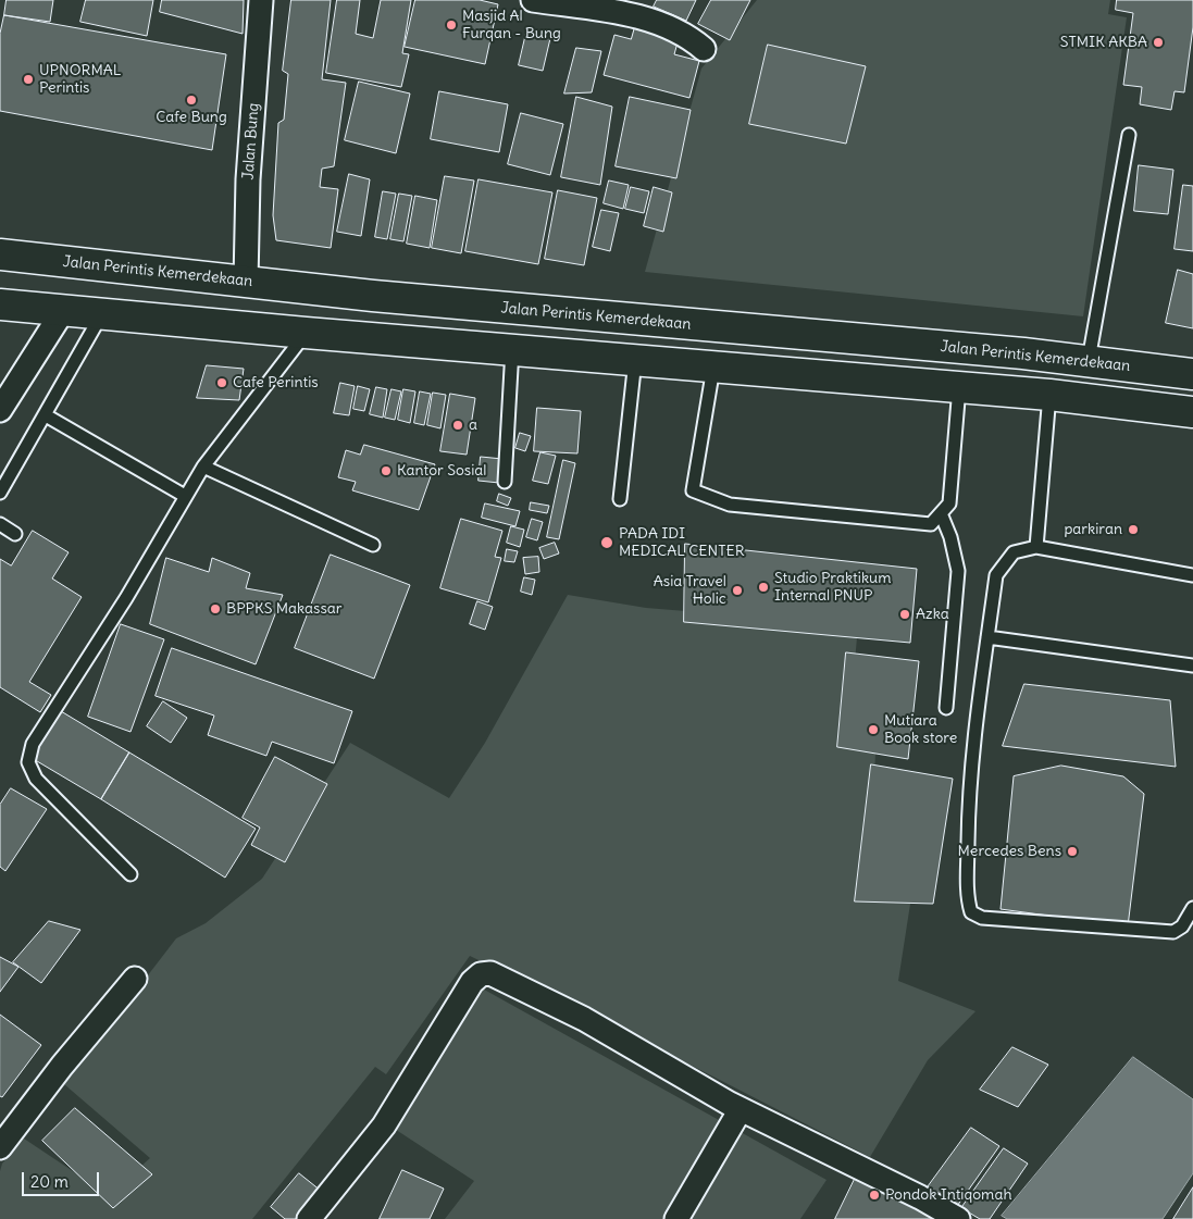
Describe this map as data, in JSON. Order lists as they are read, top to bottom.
{
  "streets": {
    "highway": ["Jalan Perintis Kemerdekaan"],
    "street": ["Jalan Bung"]
  },
  "crossings": [
    ["Jalan Bung", "Jalan Perintis Kemerdekaan"]
  ],
  "places": [
    "Masjid Al Furqan - Bung",
    "STMIK AKBA",
    "UPNORMAL Perintis",
    "Cafe Bung",
    "Cafe Perintis",
    "a",
    "Kantor Sosial",
    "parkiran",
    "PADA IDI MEDICAL CENTER",
    "Studio Praktikum Internal PNUP",
    "Asia Travel Holic",
    "BPPKS Makassar",
    "Azka",
    "Mutiara Book store",
    "Mercedes Bens",
    "Pondok Intiqomah"
  ],
  "scale_bar": "20 m"
}
